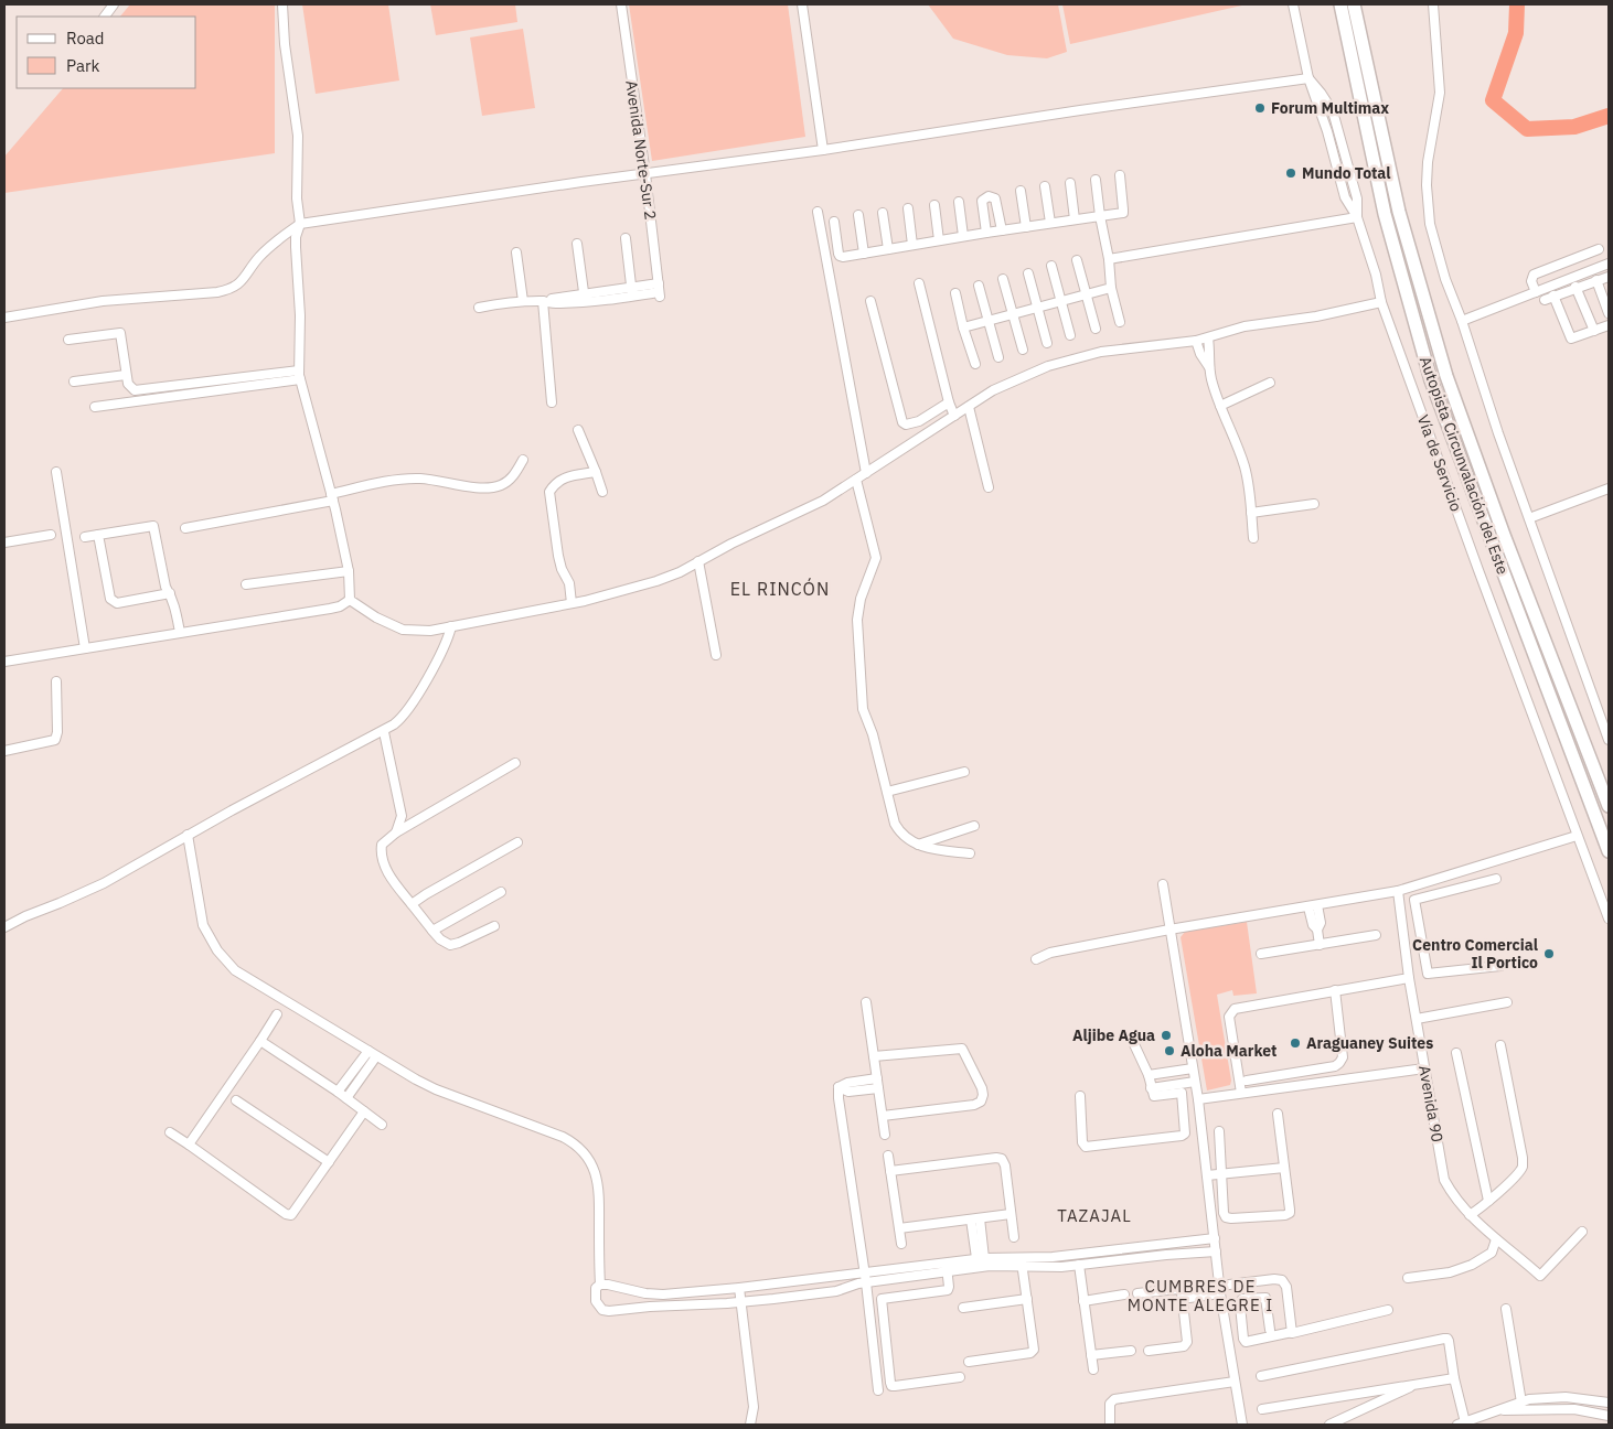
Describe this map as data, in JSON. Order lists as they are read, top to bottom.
{
  "streets": {
    "highway": ["Autopista Circunvalación del Este"],
    "street": ["Avenida Norte-Sur 2", "Vía de Servicio", "Avenida 90"]
  },
  "districts": ["EL RINCÓN", "TAZAJAL", "CUMBRES DE MONTE ALEGRE I"],
  "places": [
    "Forum Multimax",
    "Mundo Total",
    "Centro Comercial Il Portico",
    "Aljibe Agua",
    "Araguaney Suites",
    "Aloha Market"
  ],
  "legend": ["Road", "Park"]
}
